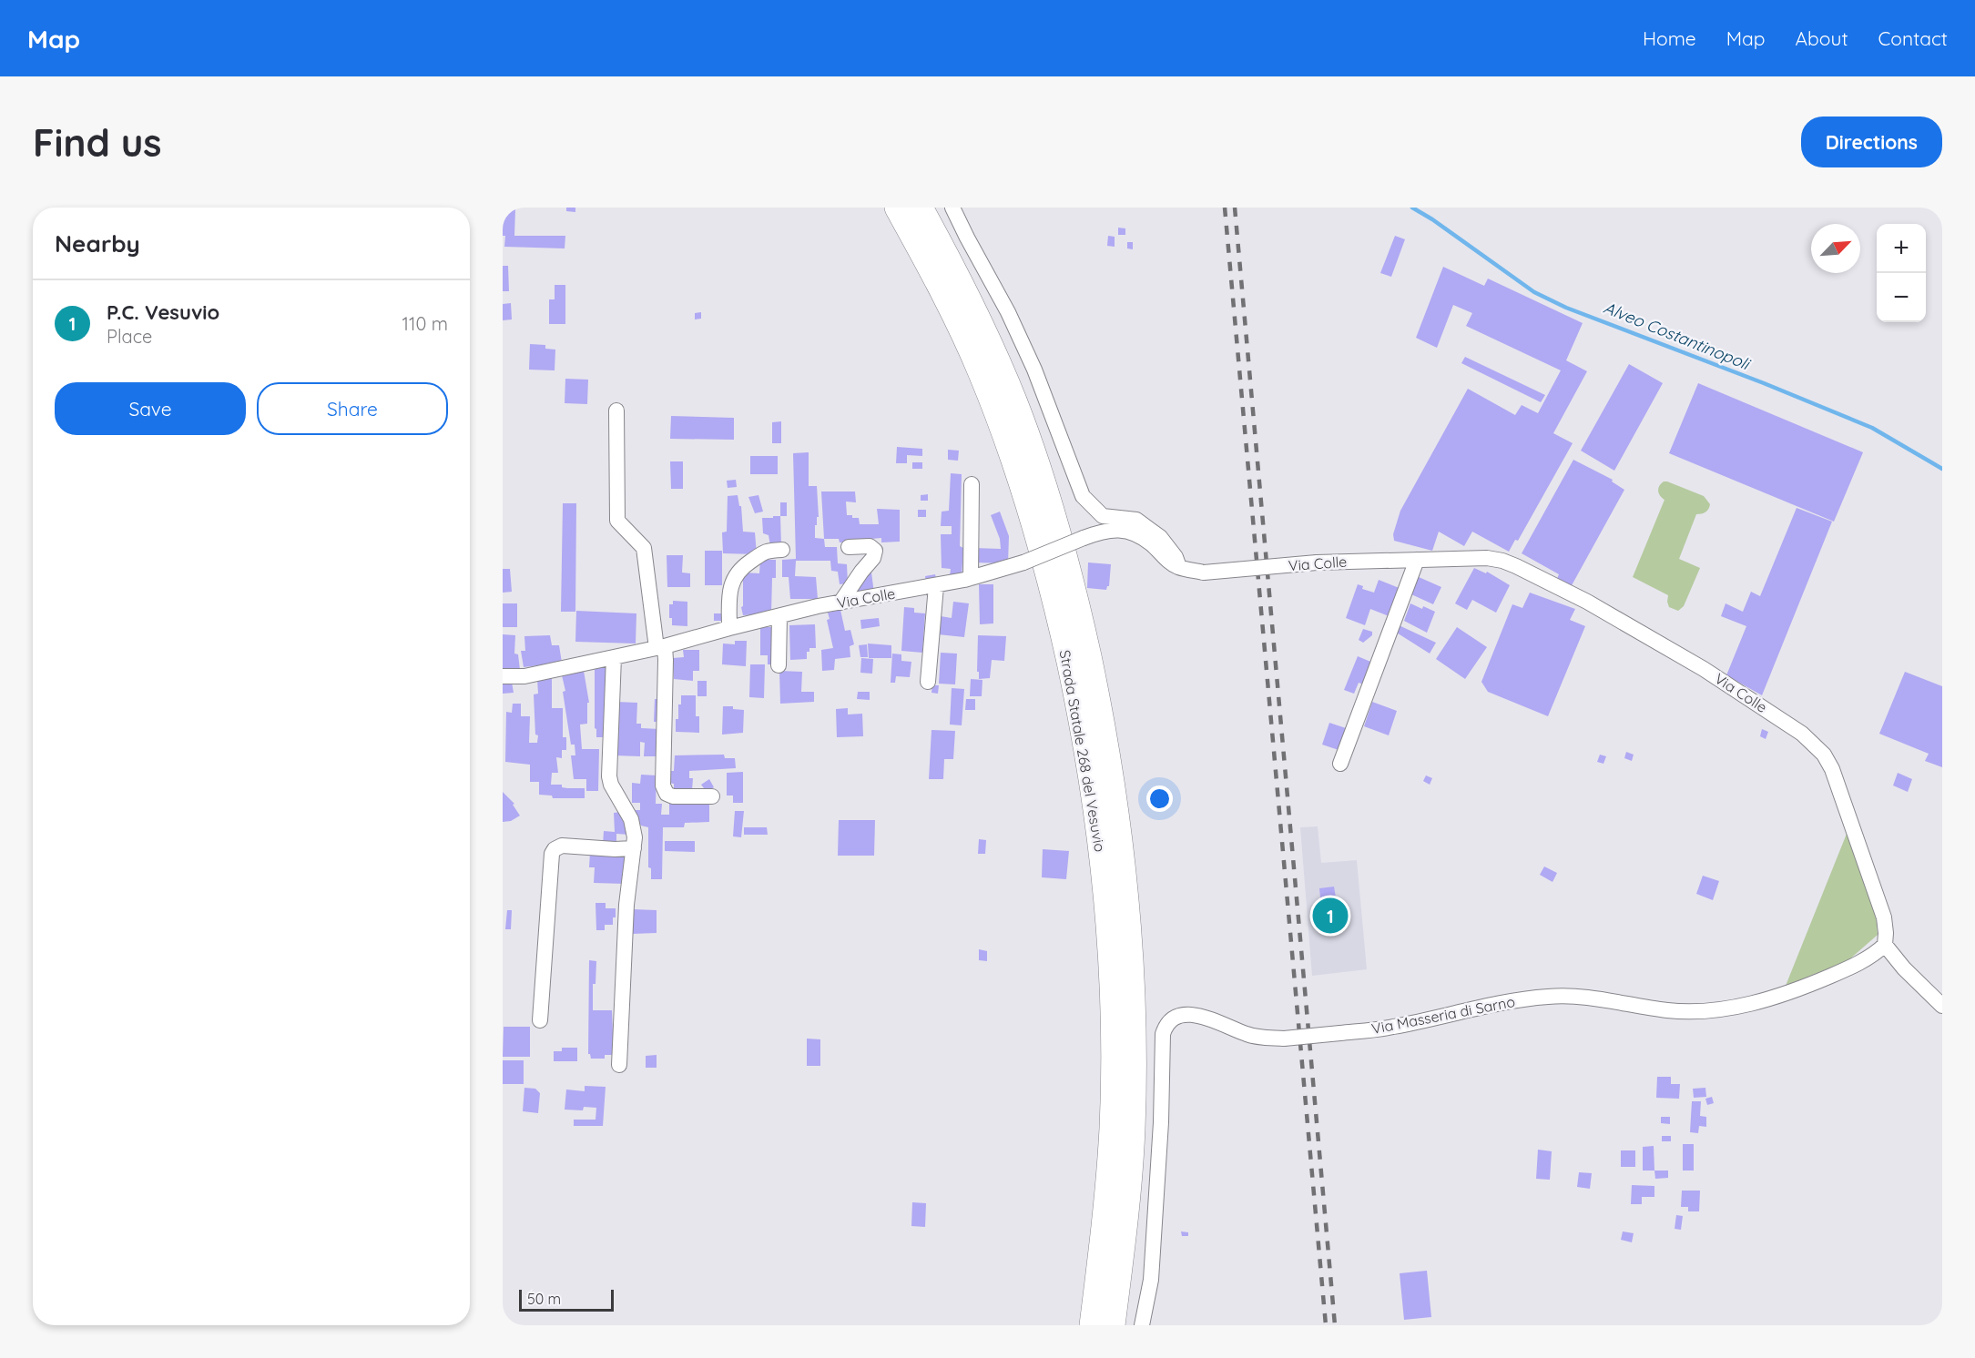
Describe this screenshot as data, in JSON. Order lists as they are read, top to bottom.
{
  "streets": {
    "highway": ["Strada Statale 268 del Vesuvio"],
    "street": ["Via Colle", "Via Masseria di Sarno"]
  },
  "crossings": [
    ["Via Colle", "Via Masseria di Sarno"]
  ],
  "water": ["Alveo Costantinopoli"],
  "scale_bar": "50 m",
  "north": "top right",
  "page": {
    "header": "Map",
    "nav": [
      "Home",
      "Map",
      "About",
      "Contact"
    ],
    "buttons": [
      "Directions",
      ["Save", "Share"]
    ],
    "title": "Find us",
    "heading": "Nearby",
    "map_buttons": ["+", "−"],
    "list": [
      {
        "mark": "1",
        "name": "P.C. Vesuvio",
        "note": "Place",
        "value": "110 m"
      }
    ],
    "pins": "1",
    "scale": "50 m"
  }
}
